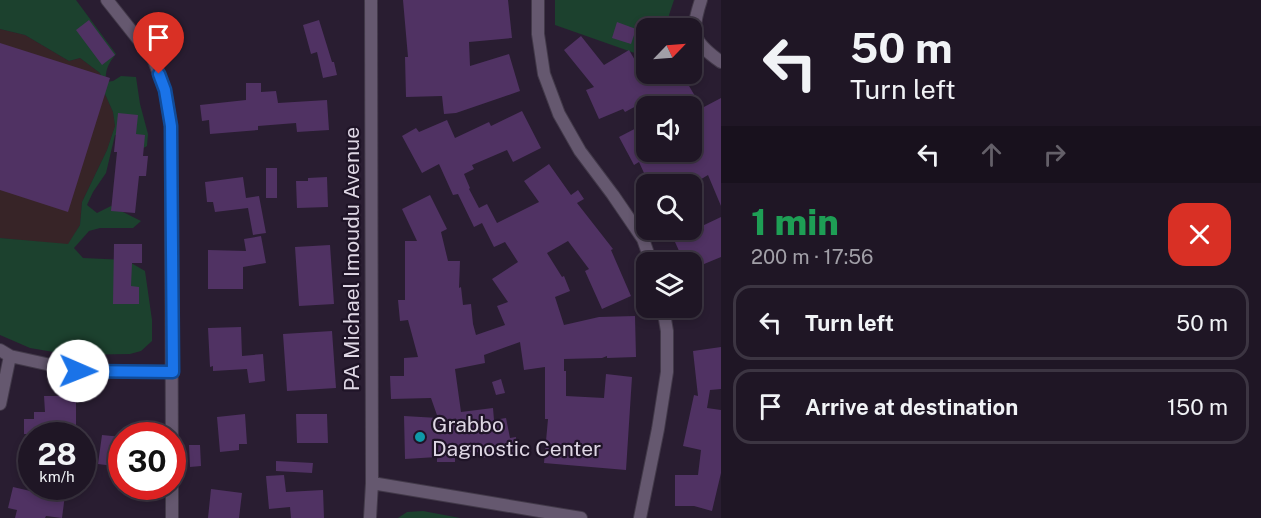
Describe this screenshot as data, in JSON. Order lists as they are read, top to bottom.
{
  "streets": {
    "street": ["PA Michael Imoudu Avenue"]
  },
  "places": ["Grabbo Dagnostic Center"],
  "north": "top right",
  "page": {
    "turn": ["50 m", "Turn left"],
    "heading": ["1 min", "200 m · 17:56"],
    "list": [
      {
        "name": "Turn left",
        "value": "50 m"
      },
      {
        "name": "Arrive at destination",
        "value": "150 m"
      }
    ],
    "speed": "28 km/h",
    "limit": "30"
  }
}
